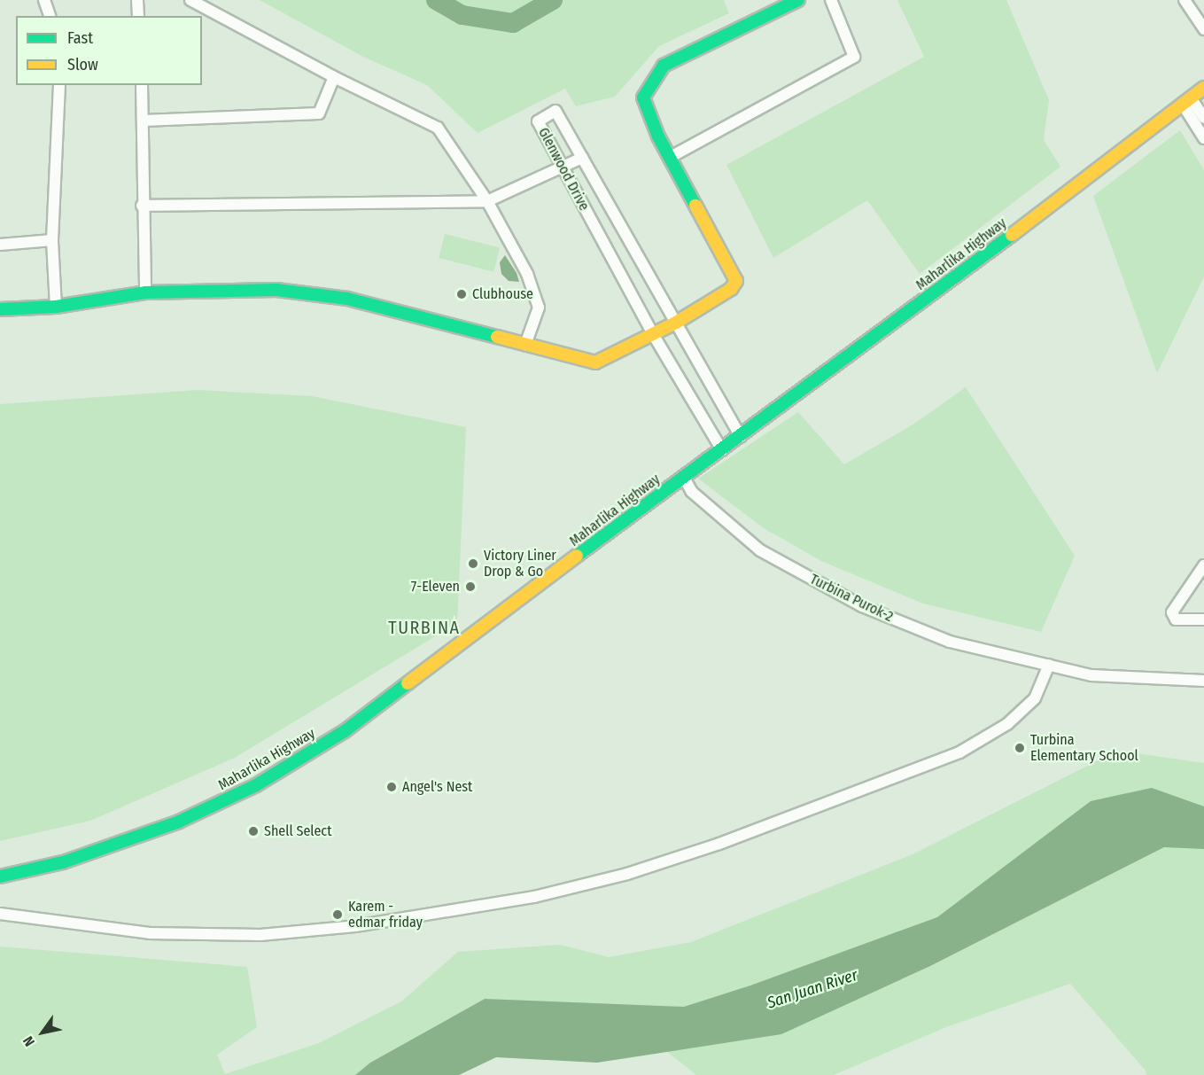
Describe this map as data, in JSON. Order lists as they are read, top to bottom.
{
  "streets": {
    "main road": ["Maharlika Highway"],
    "street": ["Glenwood Drive", "Turbina Purok-2"]
  },
  "crossings": [
    ["Glenwood Drive", "Maharlika Highway"],
    ["Maharlika Highway", "Turbina Purok-2"]
  ],
  "districts": ["TURBINA"],
  "water": ["San Juan River"],
  "places": [
    "Clubhouse",
    "Victory Liner Drop & Go",
    "7-Eleven",
    "Turbina Elementary School",
    "Angel's Nest",
    "Shell Select",
    "Karem - edmar friday"
  ],
  "legend": ["Fast", "Slow"],
  "north": "bottom left"
}
